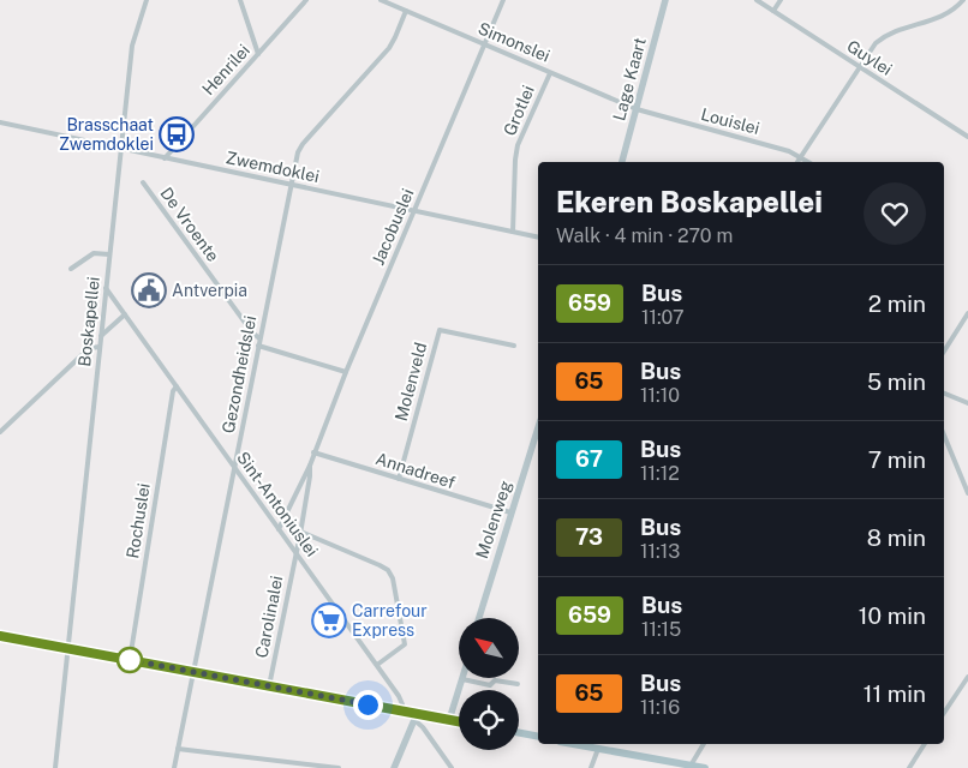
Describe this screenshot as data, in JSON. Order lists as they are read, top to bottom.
{
  "streets": {
    "street": [
      "Simonslei",
      "Guylei",
      "Henrilei",
      "Lage Kaart",
      "Grotlei",
      "Louislei",
      "Zwemdoklei",
      "De Vroente",
      "Jacobuslei",
      "Boskapellei",
      "Gezondheidslei",
      "Molenveld",
      "Annadreef",
      "Sint-Antoniuslei",
      "Molenweg",
      "Rochuslei",
      "Carolinalei"
    ]
  },
  "crossings": [
    ["Simonslei", "Lage Kaart"],
    ["Simonslei", "Grotlei"],
    ["Simonslei", "Louislei"],
    ["Simonslei", "Jacobuslei"],
    ["Simonslei", "Gezondheidslei"],
    ["Henrilei", "Zwemdoklei"],
    ["Lage Kaart", "Louislei"],
    ["Grotlei", "Zwemdoklei"],
    ["Zwemdoklei", "Jacobuslei"],
    ["Zwemdoklei", "Boskapellei"],
    ["Zwemdoklei", "Gezondheidslei"],
    ["De Vroente", "Gezondheidslei"],
    ["Jacobuslei", "Annadreef"],
    ["Jacobuslei", "Sint-Antoniuslei"],
    ["Jacobuslei", "Carolinalei"],
    ["Boskapellei", "Sint-Antoniuslei"],
    ["Gezondheidslei", "Sint-Antoniuslei"],
    ["Molenveld", "Annadreef"],
    ["Annadreef", "Molenweg"],
    ["Sint-Antoniuslei", "Rochuslei"],
    ["Sint-Antoniuslei", "Carolinalei"]
  ],
  "places": {
    "bus stop": ["Brasschaat Zwemdoklei"],
    "public building": ["Antverpia"],
    "supermarket": ["Carrefour Express"]
  },
  "lines": ["bus line 659"],
  "north": "top left",
  "page": {
    "heading": ["Ekeren Boskapellei", "Walk · 4 min · 270 m"],
    "list": [
      {
        "mark": "659",
        "name": "Bus",
        "note": "11:07",
        "value": "2 min"
      },
      {
        "mark": "65",
        "name": "Bus",
        "note": "11:10",
        "value": "5 min"
      },
      {
        "mark": "67",
        "name": "Bus",
        "note": "11:12",
        "value": "7 min"
      },
      {
        "mark": "73",
        "name": "Bus",
        "note": "11:13",
        "value": "8 min"
      },
      {
        "mark": "659",
        "name": "Bus",
        "note": "11:15",
        "value": "10 min"
      },
      {
        "mark": "65",
        "name": "Bus",
        "note": "11:16",
        "value": "11 min"
      }
    ]
  }
}
